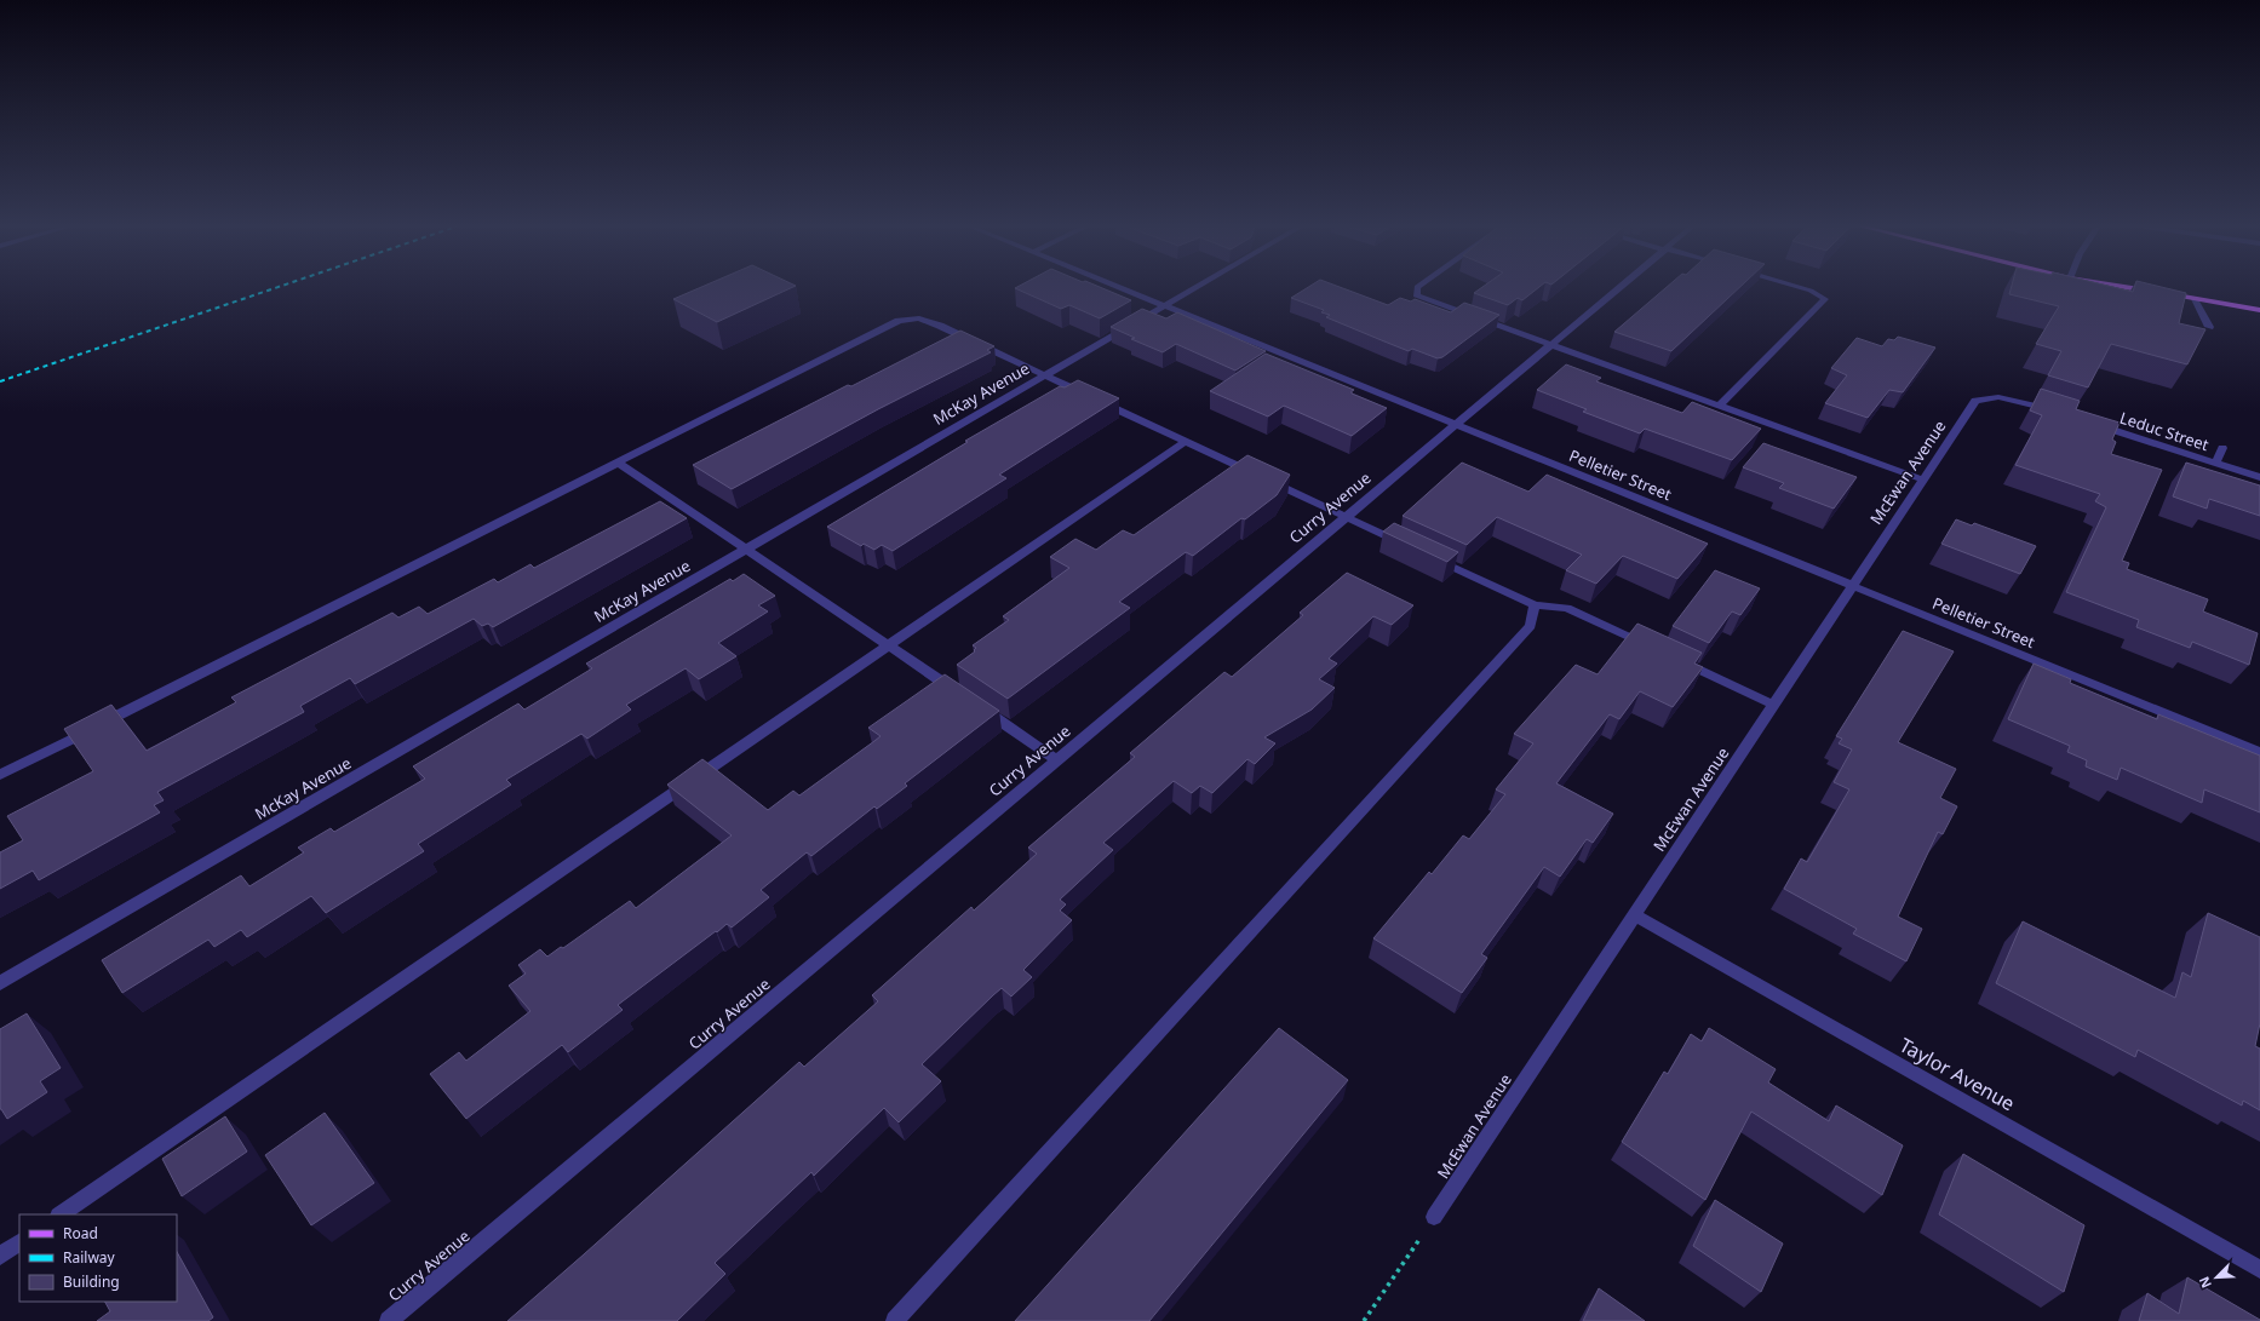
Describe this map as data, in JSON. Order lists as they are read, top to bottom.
{
  "streets": {
    "street": [
      "McKay Avenue",
      "Leduc Street",
      "McEwan Avenue",
      "Pelletier Street",
      "Curry Avenue",
      "Taylor Avenue"
    ]
  },
  "crossings": [
    ["McKay Avenue", "Pelletier Street"],
    ["McEwan Avenue", "Pelletier Street"],
    ["McEwan Avenue", "Taylor Avenue"],
    ["Pelletier Street", "Curry Avenue"]
  ],
  "legend": ["Road", "Railway", "Building"],
  "north": "bottom left"
}
